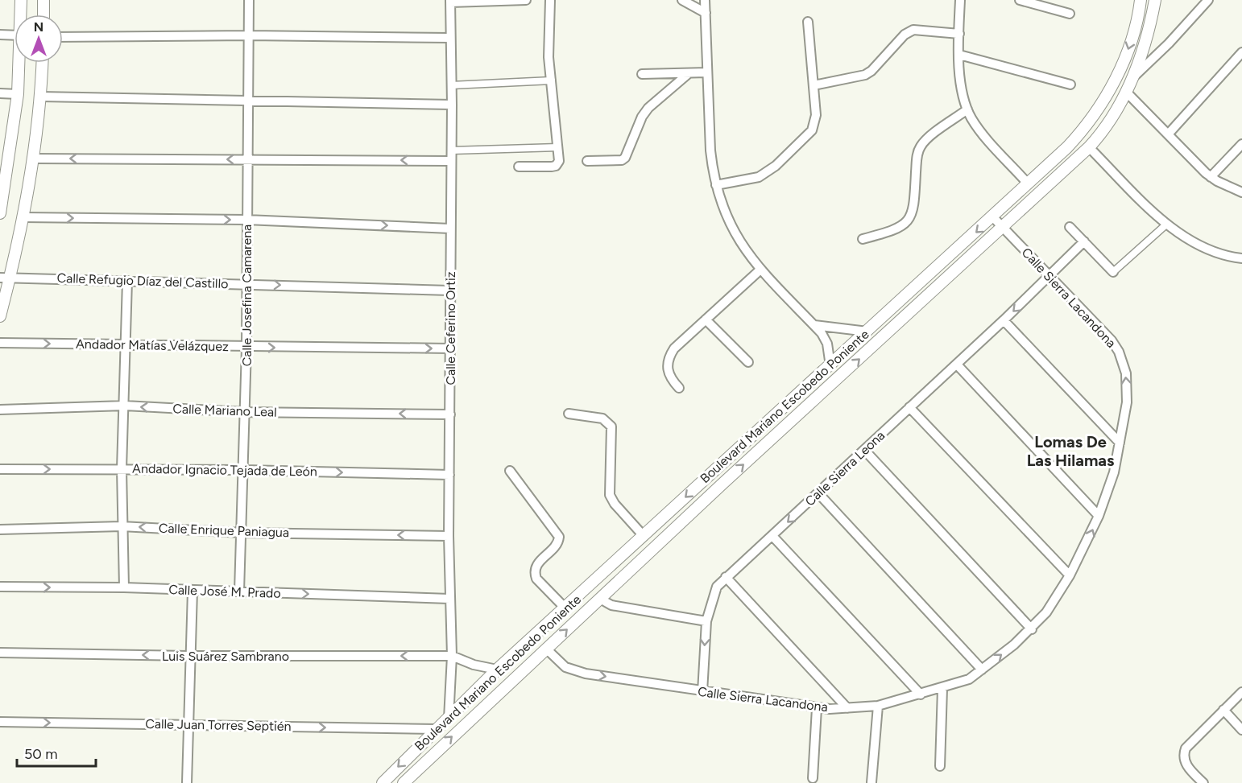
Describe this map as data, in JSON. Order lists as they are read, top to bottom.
{
  "streets": {
    "street": [
      "Calle Refugio Díaz del Castillo",
      "Calle Josefina Camarena",
      "Calle Sierra Lacandona",
      "Calle Ceferino Ortiz",
      "Andador Matías Velázquez",
      "Boulevard Mariano Escobedo Poniente",
      "Calle Mariano Leal",
      "Calle Sierra Leona",
      "Andador Ignacio Tejada de León",
      "Calle Enrique Paniagua",
      "Calle José M. Prado",
      "Luis Suárez Sambrano",
      "Calle Juan Torres Septién"
    ]
  },
  "crossings": [
    ["Calle Refugio Díaz del Castillo", "Calle Josefina Camarena"],
    ["Calle Refugio Díaz del Castillo", "Calle Ceferino Ortiz"],
    ["Calle Josefina Camarena", "Andador Matías Velázquez"],
    ["Calle Josefina Camarena", "Calle Mariano Leal"],
    ["Calle Josefina Camarena", "Andador Ignacio Tejada de León"],
    ["Calle Josefina Camarena", "Calle Enrique Paniagua"],
    ["Calle Josefina Camarena", "Calle José M. Prado"],
    ["Calle Sierra Lacandona", "Boulevard Mariano Escobedo Poniente"],
    ["Calle Sierra Lacandona", "Calle Sierra Leona"],
    ["Calle Ceferino Ortiz", "Andador Matías Velázquez"],
    ["Calle Ceferino Ortiz", "Boulevard Mariano Escobedo Poniente"],
    ["Calle Ceferino Ortiz", "Calle Mariano Leal"],
    ["Calle Ceferino Ortiz", "Andador Ignacio Tejada de León"],
    ["Calle Ceferino Ortiz", "Calle Enrique Paniagua"],
    ["Calle Ceferino Ortiz", "Calle José M. Prado"],
    ["Calle Ceferino Ortiz", "Luis Suárez Sambrano"],
    ["Boulevard Mariano Escobedo Poniente", "Calle Juan Torres Septién"]
  ],
  "one_way": [
    "Andador Matías Velázquez",
    "Calle Mariano Leal",
    "Andador Ignacio Tejada de León",
    "Calle Enrique Paniagua",
    "Calle José M. Prado",
    "Luis Suárez Sambrano",
    "Calle Juan Torres Septién"
  ],
  "districts": ["Lomas De Las Hilamas"],
  "scale_bar": "50 m",
  "north": "top"
}
